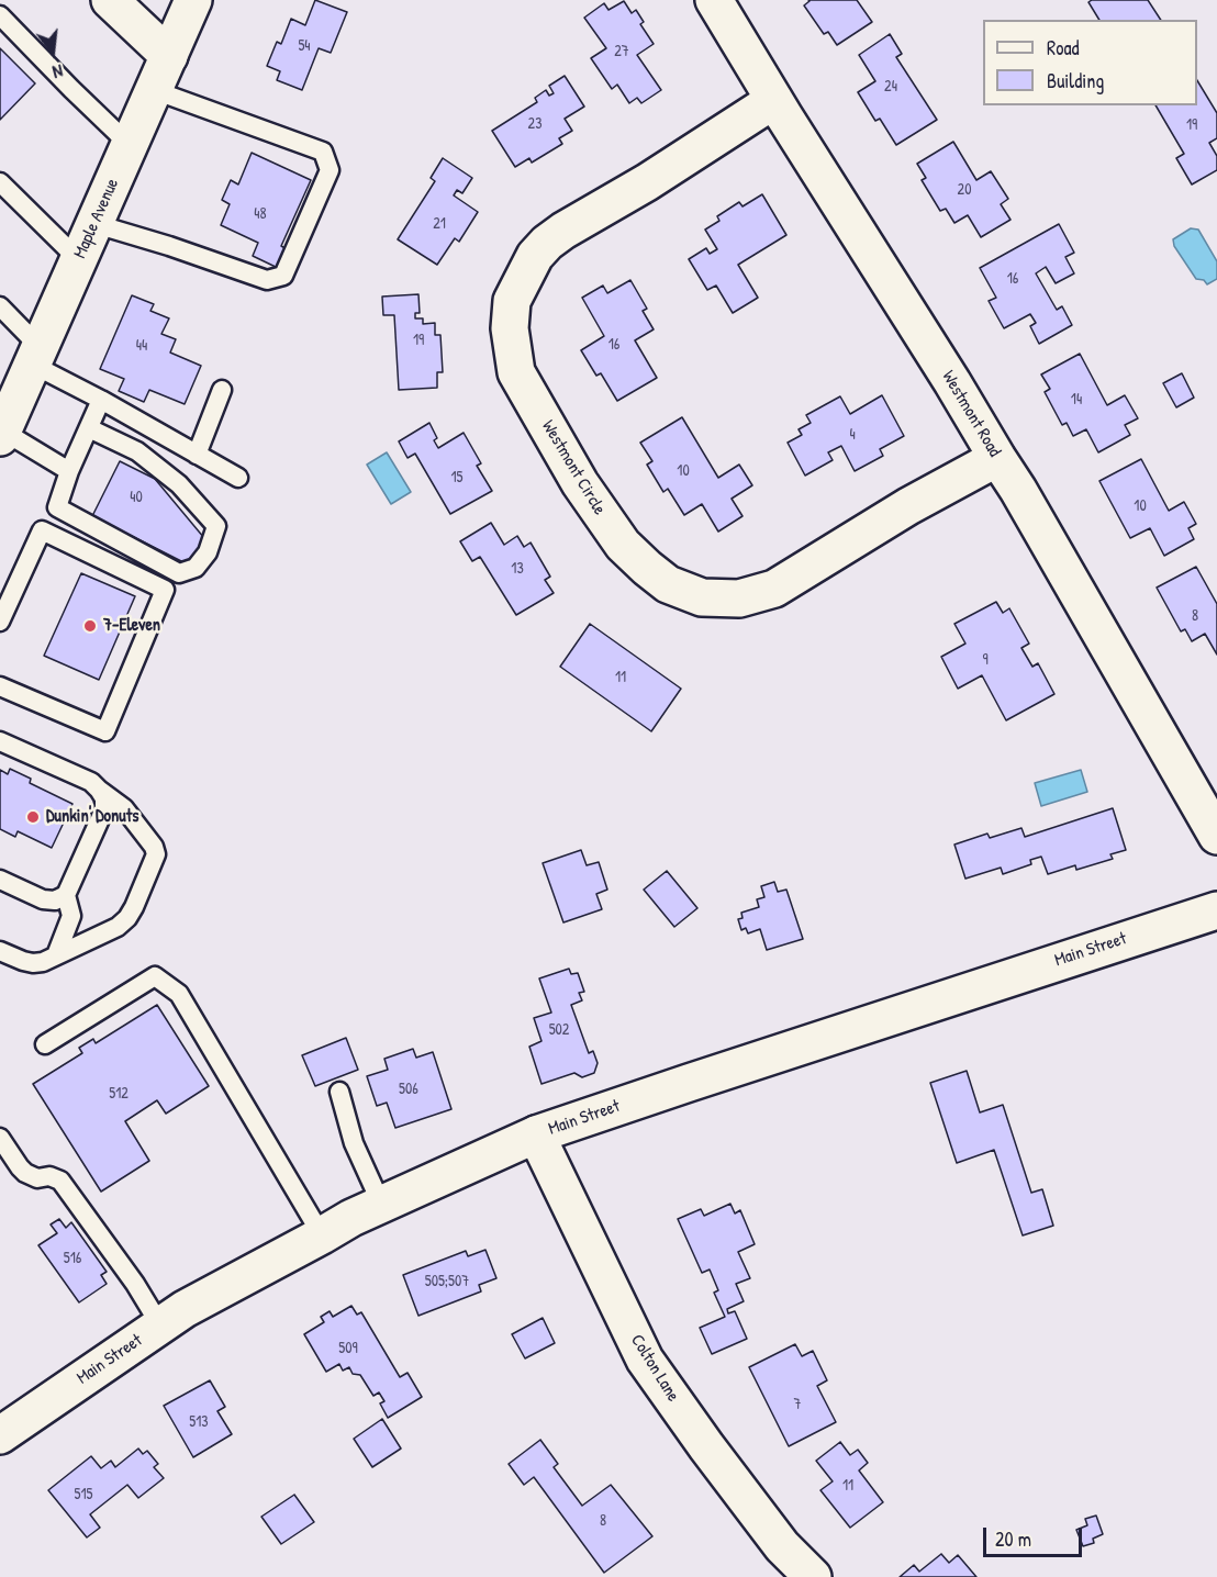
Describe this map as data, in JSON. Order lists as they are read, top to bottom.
{
  "streets": {
    "street": [
      "Maple Avenue",
      "Westmont Road",
      "Westmont Circle",
      "Main Street",
      "Colton Lane"
    ]
  },
  "crossings": [
    ["Westmont Road", "Westmont Circle"],
    ["Main Street", "Colton Lane"]
  ],
  "places": ["7-Eleven", "Dunkin' Donuts"],
  "house_numbers": [
    "54",
    "27",
    "24",
    "23",
    "19",
    "20",
    "48",
    "21",
    "16",
    "19",
    "16",
    "44",
    "14",
    "4",
    "10",
    "15",
    "40",
    "10",
    "13",
    "8",
    "9",
    "11",
    "502",
    "506",
    "512",
    "516",
    "505;507",
    "509",
    "7",
    "513",
    "11",
    "515",
    "8"
  ],
  "legend": ["Road", "Building"],
  "scale_bar": "20 m",
  "north": "bottom"
}
